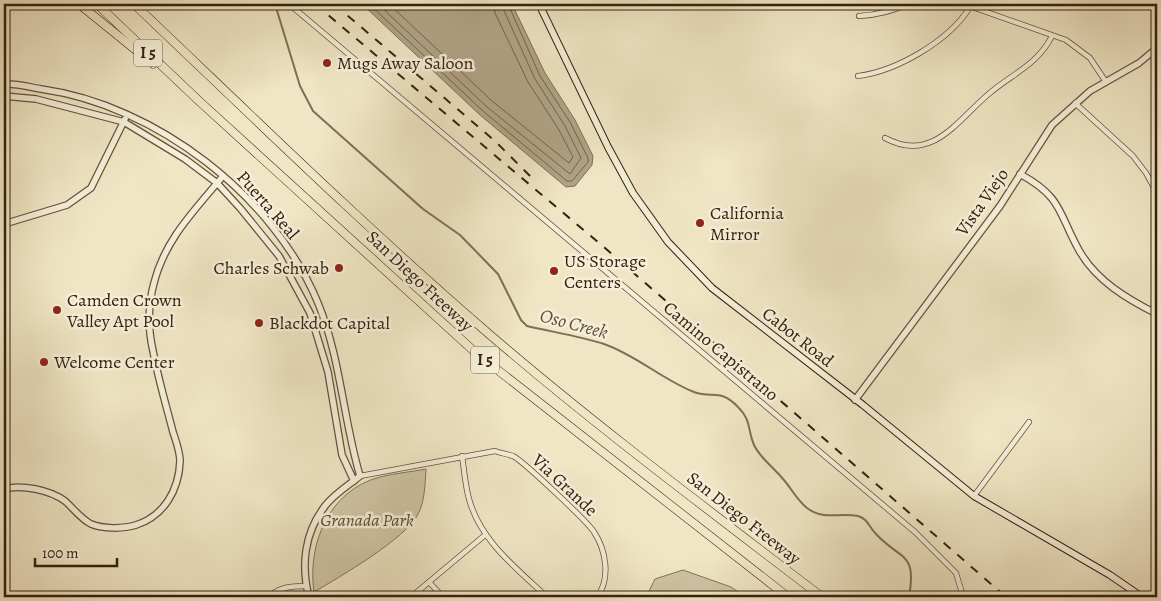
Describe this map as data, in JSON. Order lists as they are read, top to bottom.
{
  "streets": {
    "highway": ["I 5", "San Diego Freeway"],
    "main road": ["Cabot Road"],
    "street": [
      "Vista Viejo",
      "Puerta Real",
      "Camino Capistrano",
      "Via Grande"
    ]
  },
  "crossings": [
    ["Vista Viejo", "Cabot Road"],
    ["Puerta Real", "Via Grande"]
  ],
  "water": ["Oso Creek"],
  "parks": ["Granada Park"],
  "places": [
    "Mugs Away Saloon",
    "California Mirror",
    "Charles Schwab",
    "US Storage Centers",
    "Camden Crown Valley Apt Pool",
    "Blackdot Capital",
    "Welcome Center"
  ],
  "scale_bar": "100 m"
}
